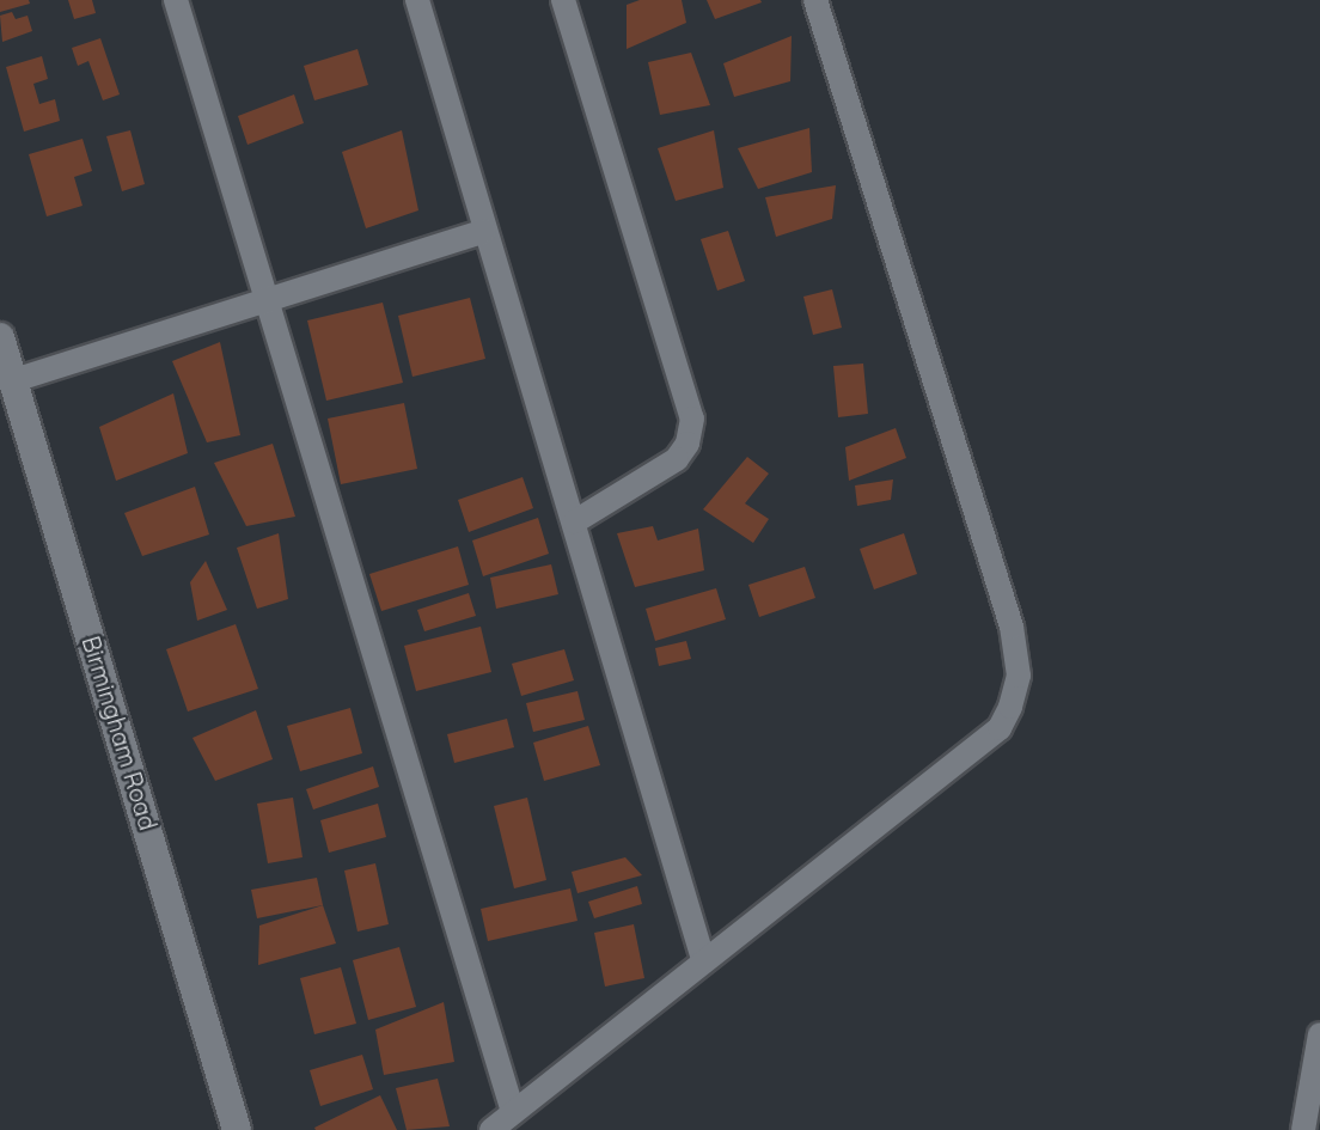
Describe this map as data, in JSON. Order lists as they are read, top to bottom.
{
  "streets": {
    "street": ["Birmingham Road"]
  }
}
